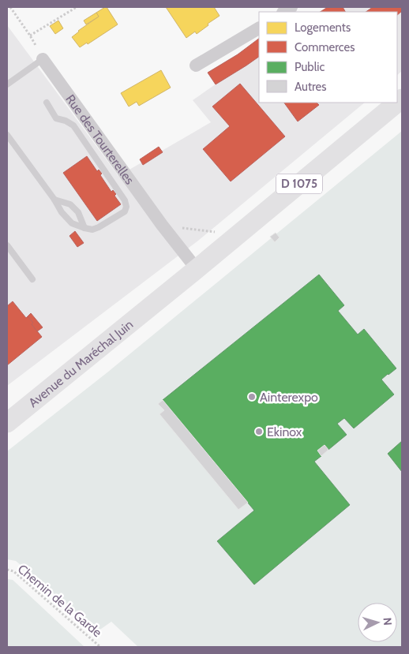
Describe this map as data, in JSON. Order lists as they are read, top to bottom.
{
  "streets": {
    "main road": ["D 1075", "Avenue du Maréchal Juin"],
    "street": ["Rue des Tourterelles"],
    "path": ["Chemin de la Garde"]
  },
  "crossings": [
    ["Rue des Tourterelles", "D 1075"],
    ["Rue des Tourterelles", "Avenue du Maréchal Juin"],
    ["D 1075", "Avenue du Maréchal Juin"]
  ],
  "places": ["Ainterexpo", "Ekinox"],
  "legend": [
    "Logements",
    "Commerces",
    "Public",
    "Autres"
  ],
  "north": "right"
}
